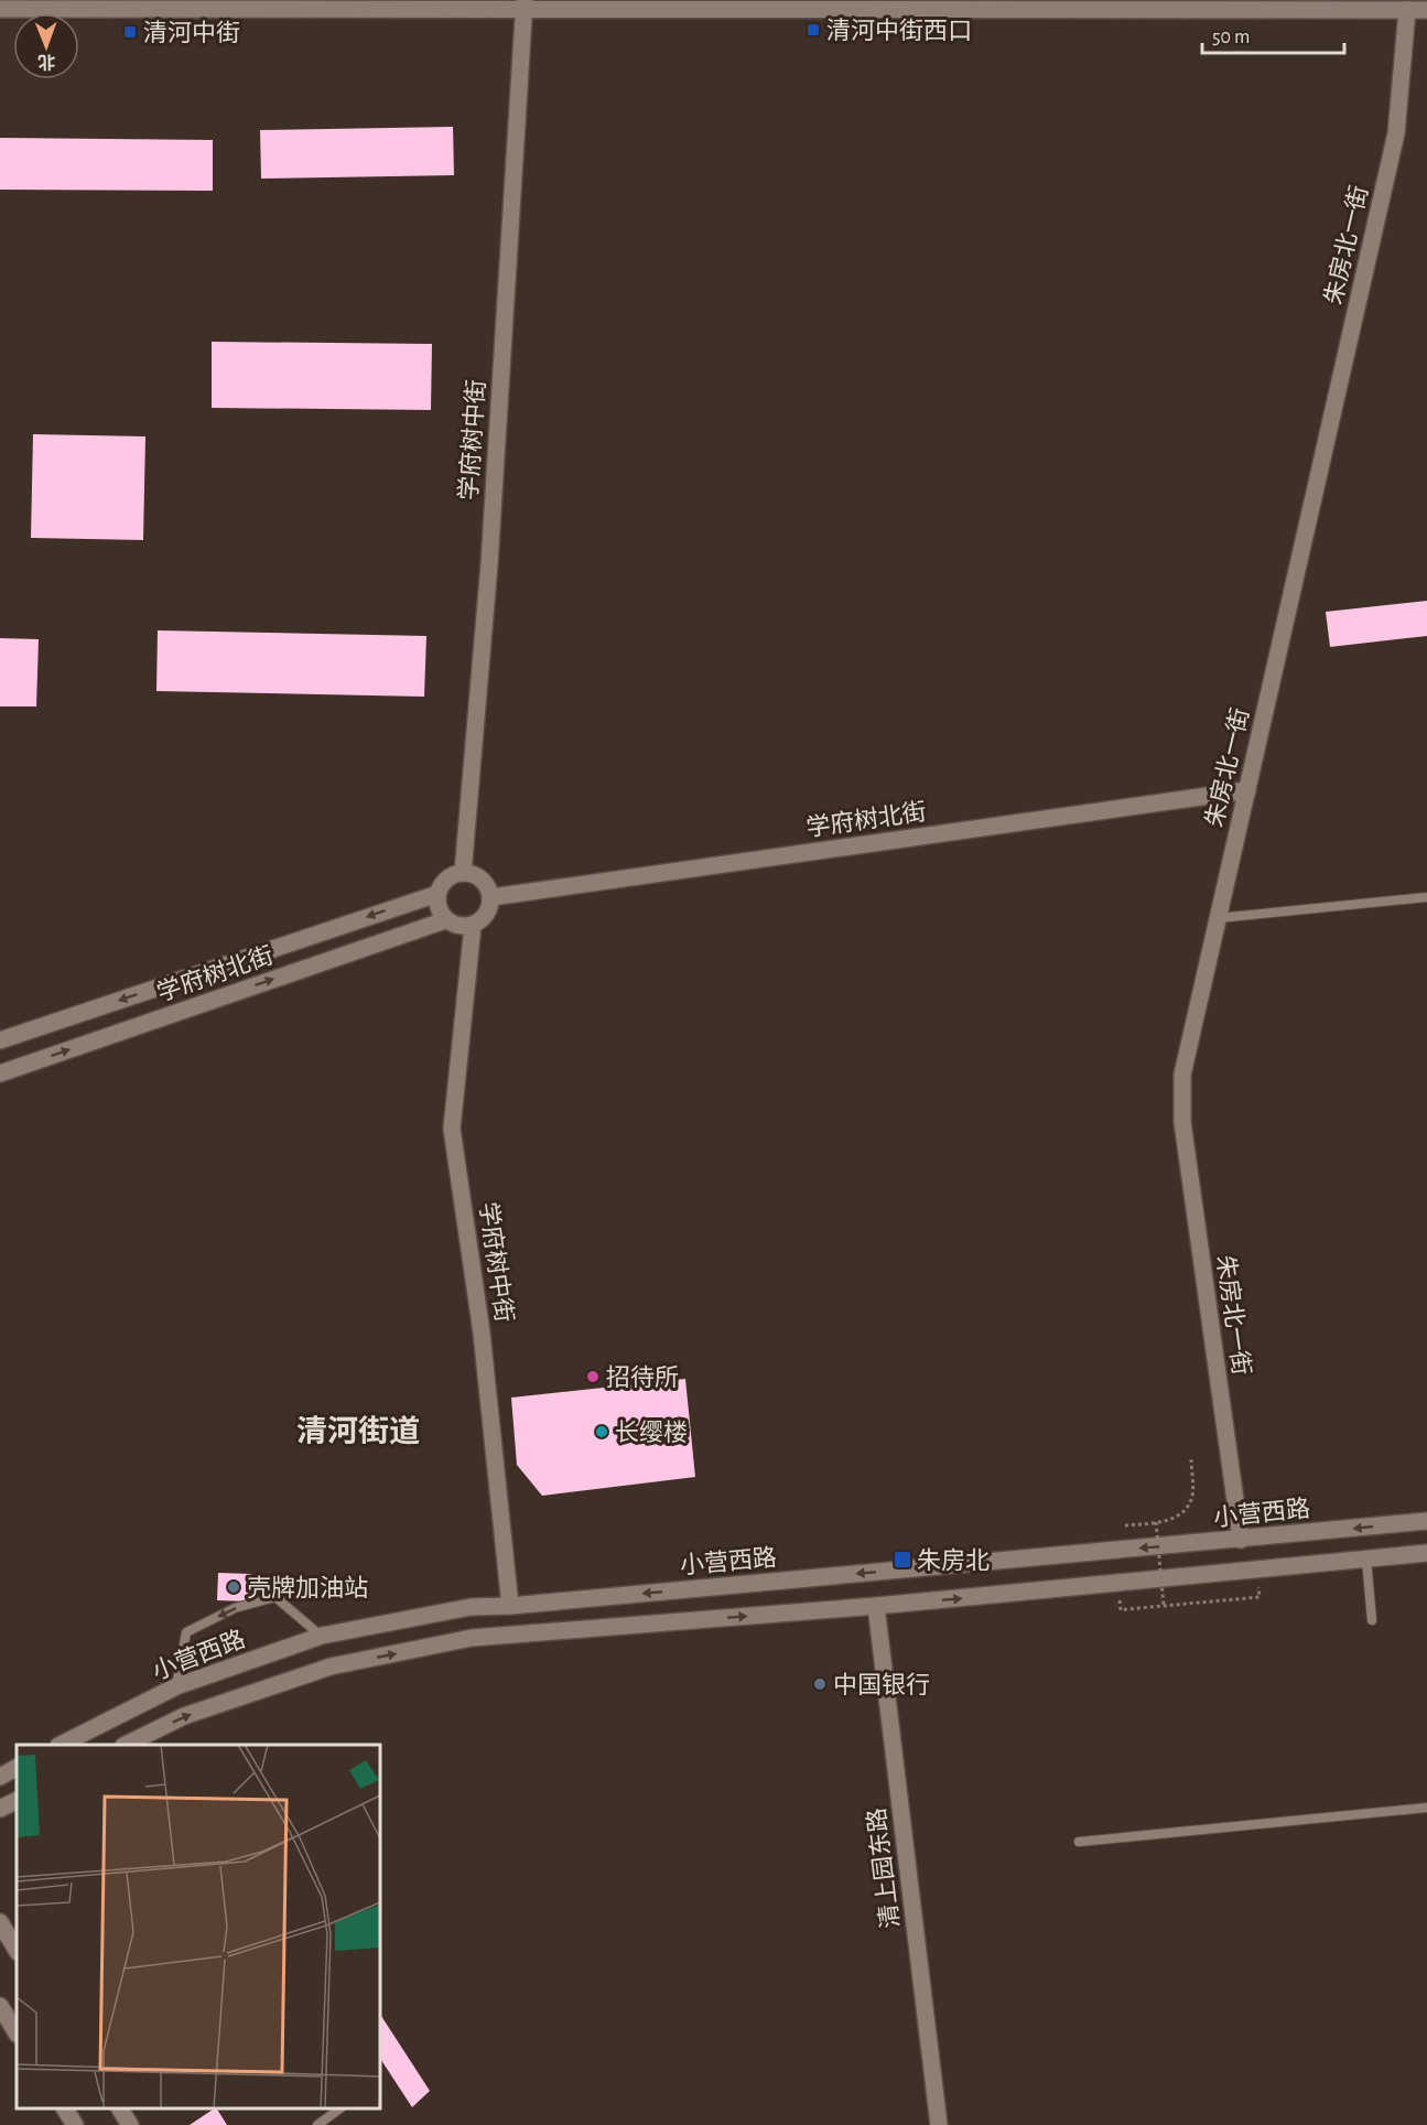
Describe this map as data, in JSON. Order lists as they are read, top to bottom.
{
  "streets": {
    "street": [
      "朱房北一街",
      "学府树中街",
      "学府树北街",
      "小营西路",
      "清上园东路"
    ]
  },
  "crossings": [
    ["朱房北一街", "学府树北街"],
    ["朱房北一街", "小营西路"],
    ["学府树中街", "学府树北街"],
    ["学府树中街", "小营西路"]
  ],
  "districts": ["清河街道"],
  "places": {
    "transit": ["清河中街西口", "清河中街", "朱房北"],
    "other": [
      "招待所",
      "长缨楼",
      "壳牌加油站",
      "中国银行"
    ]
  },
  "scale_bar": "50 m",
  "north": "bottom"
}
